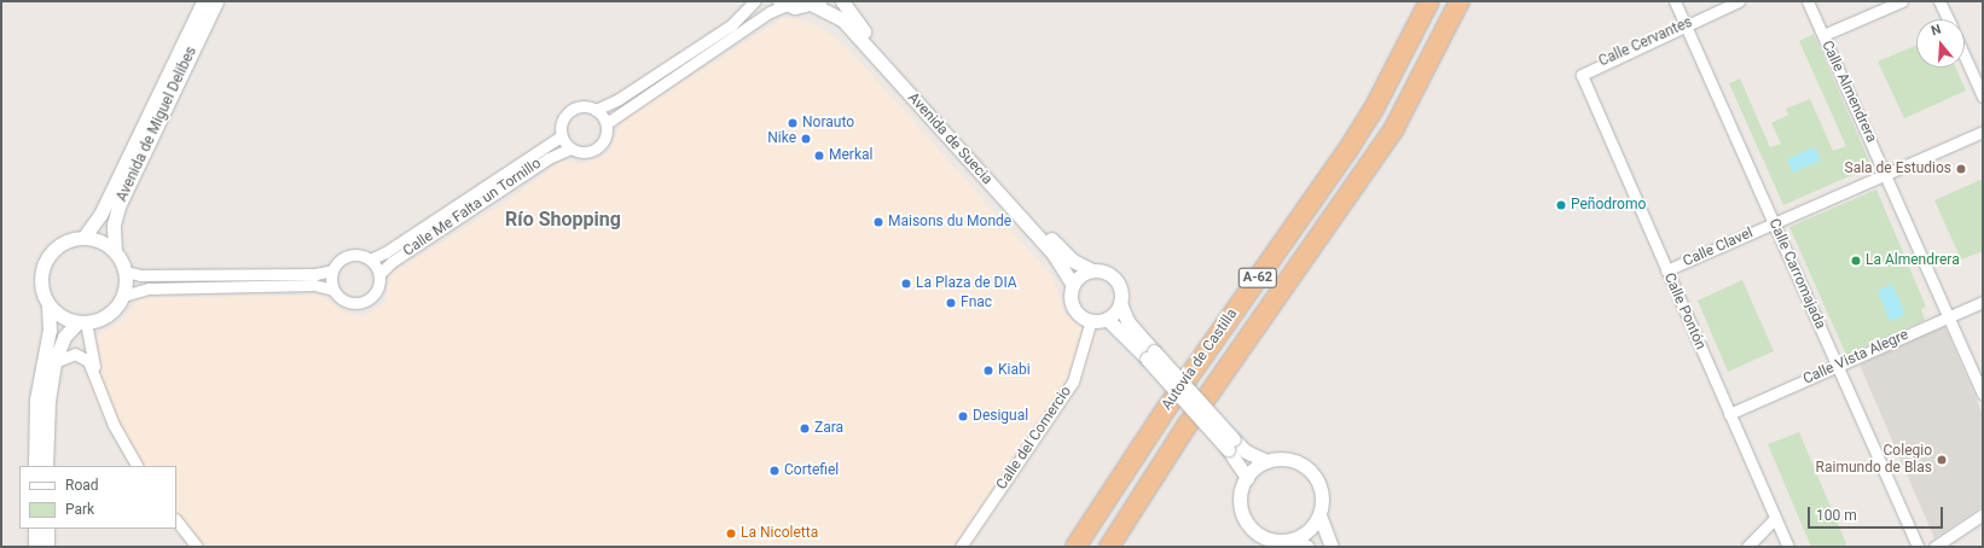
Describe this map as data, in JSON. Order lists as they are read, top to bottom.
{
  "streets": {
    "highway": ["A-62", "Autovía de Castilla"],
    "street": [
      "Calle Cervantes",
      "Calle Almendrera",
      "Avenida de Miguel Delibes",
      "Avenida de Suecia",
      "Calle Me Falta un Tornillo",
      "Calle Clavel",
      "Calle Carromajada",
      "Calle Pontón",
      "Calle Vista Alegre",
      "Calle del Comercio"
    ]
  },
  "crossings": [
    ["Calle Cervantes", "Calle Carromajada"],
    ["Calle Cervantes", "Calle Pontón"],
    ["Calle Almendrera", "Calle Clavel"],
    ["Calle Almendrera", "Calle Vista Alegre"],
    ["Avenida de Suecia", "Calle del Comercio"],
    ["Calle Clavel", "Calle Carromajada"],
    ["Calle Clavel", "Calle Pontón"],
    ["Calle Carromajada", "Calle Vista Alegre"],
    ["Calle Pontón", "Calle Vista Alegre"]
  ],
  "districts": ["Río Shopping"],
  "places": [
    "Norauto",
    "Nike",
    "Merkal",
    "Sala de Estudios",
    "Peñodromo",
    "Maisons du Monde",
    "La Almendrera",
    "La Plaza de DIA",
    "Fnac",
    "Kiabi",
    "Desigual",
    "Zara",
    "Colegio Raimundo de Blas",
    "Cortefiel",
    "La Nicoletta"
  ],
  "legend": ["Road", "Park"],
  "scale_bar": "100 m",
  "north": "top"
}
